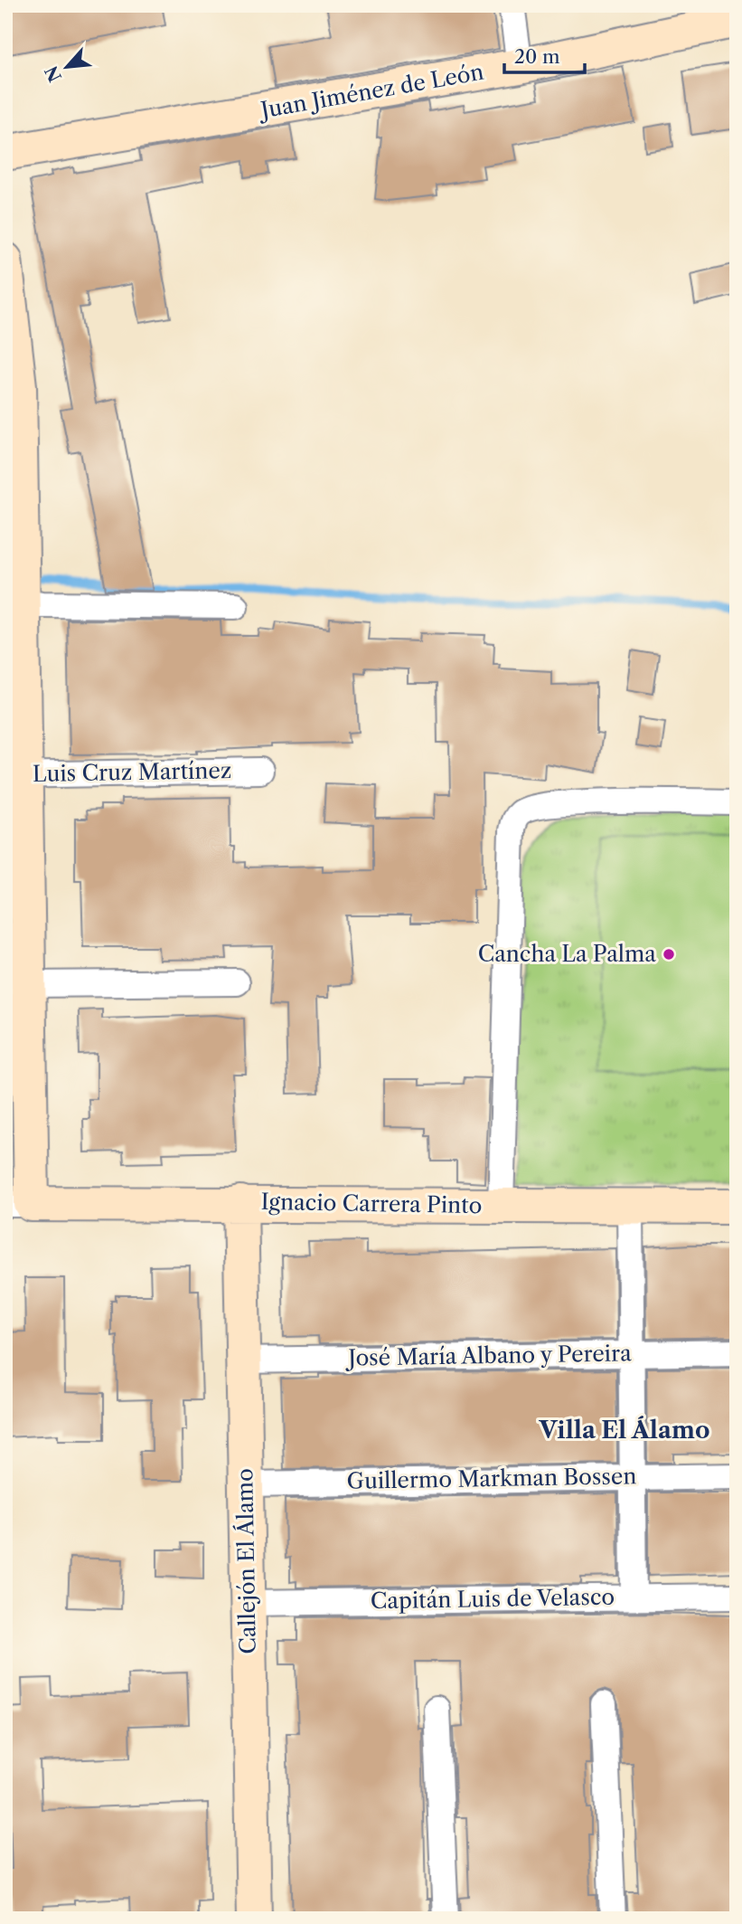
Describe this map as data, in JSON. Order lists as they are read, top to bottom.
{
  "streets": {
    "street": [
      "Juan Jiménez de León",
      "Luis Cruz Martínez",
      "Ignacio Carrera Pinto",
      "José María Albano y Pereira",
      "Guillermo Markman Bossen",
      "Callejón El Álamo",
      "Capitán Luis de Velasco"
    ]
  },
  "crossings": [
    ["Ignacio Carrera Pinto", "Callejón El Álamo"],
    ["José María Albano y Pereira", "Callejón El Álamo"],
    ["Guillermo Markman Bossen", "Callejón El Álamo"],
    ["Callejón El Álamo", "Capitán Luis de Velasco"]
  ],
  "districts": ["Villa El Álamo"],
  "places": ["Cancha La Palma"],
  "scale_bar": "20 m",
  "north": "bottom left"
}
